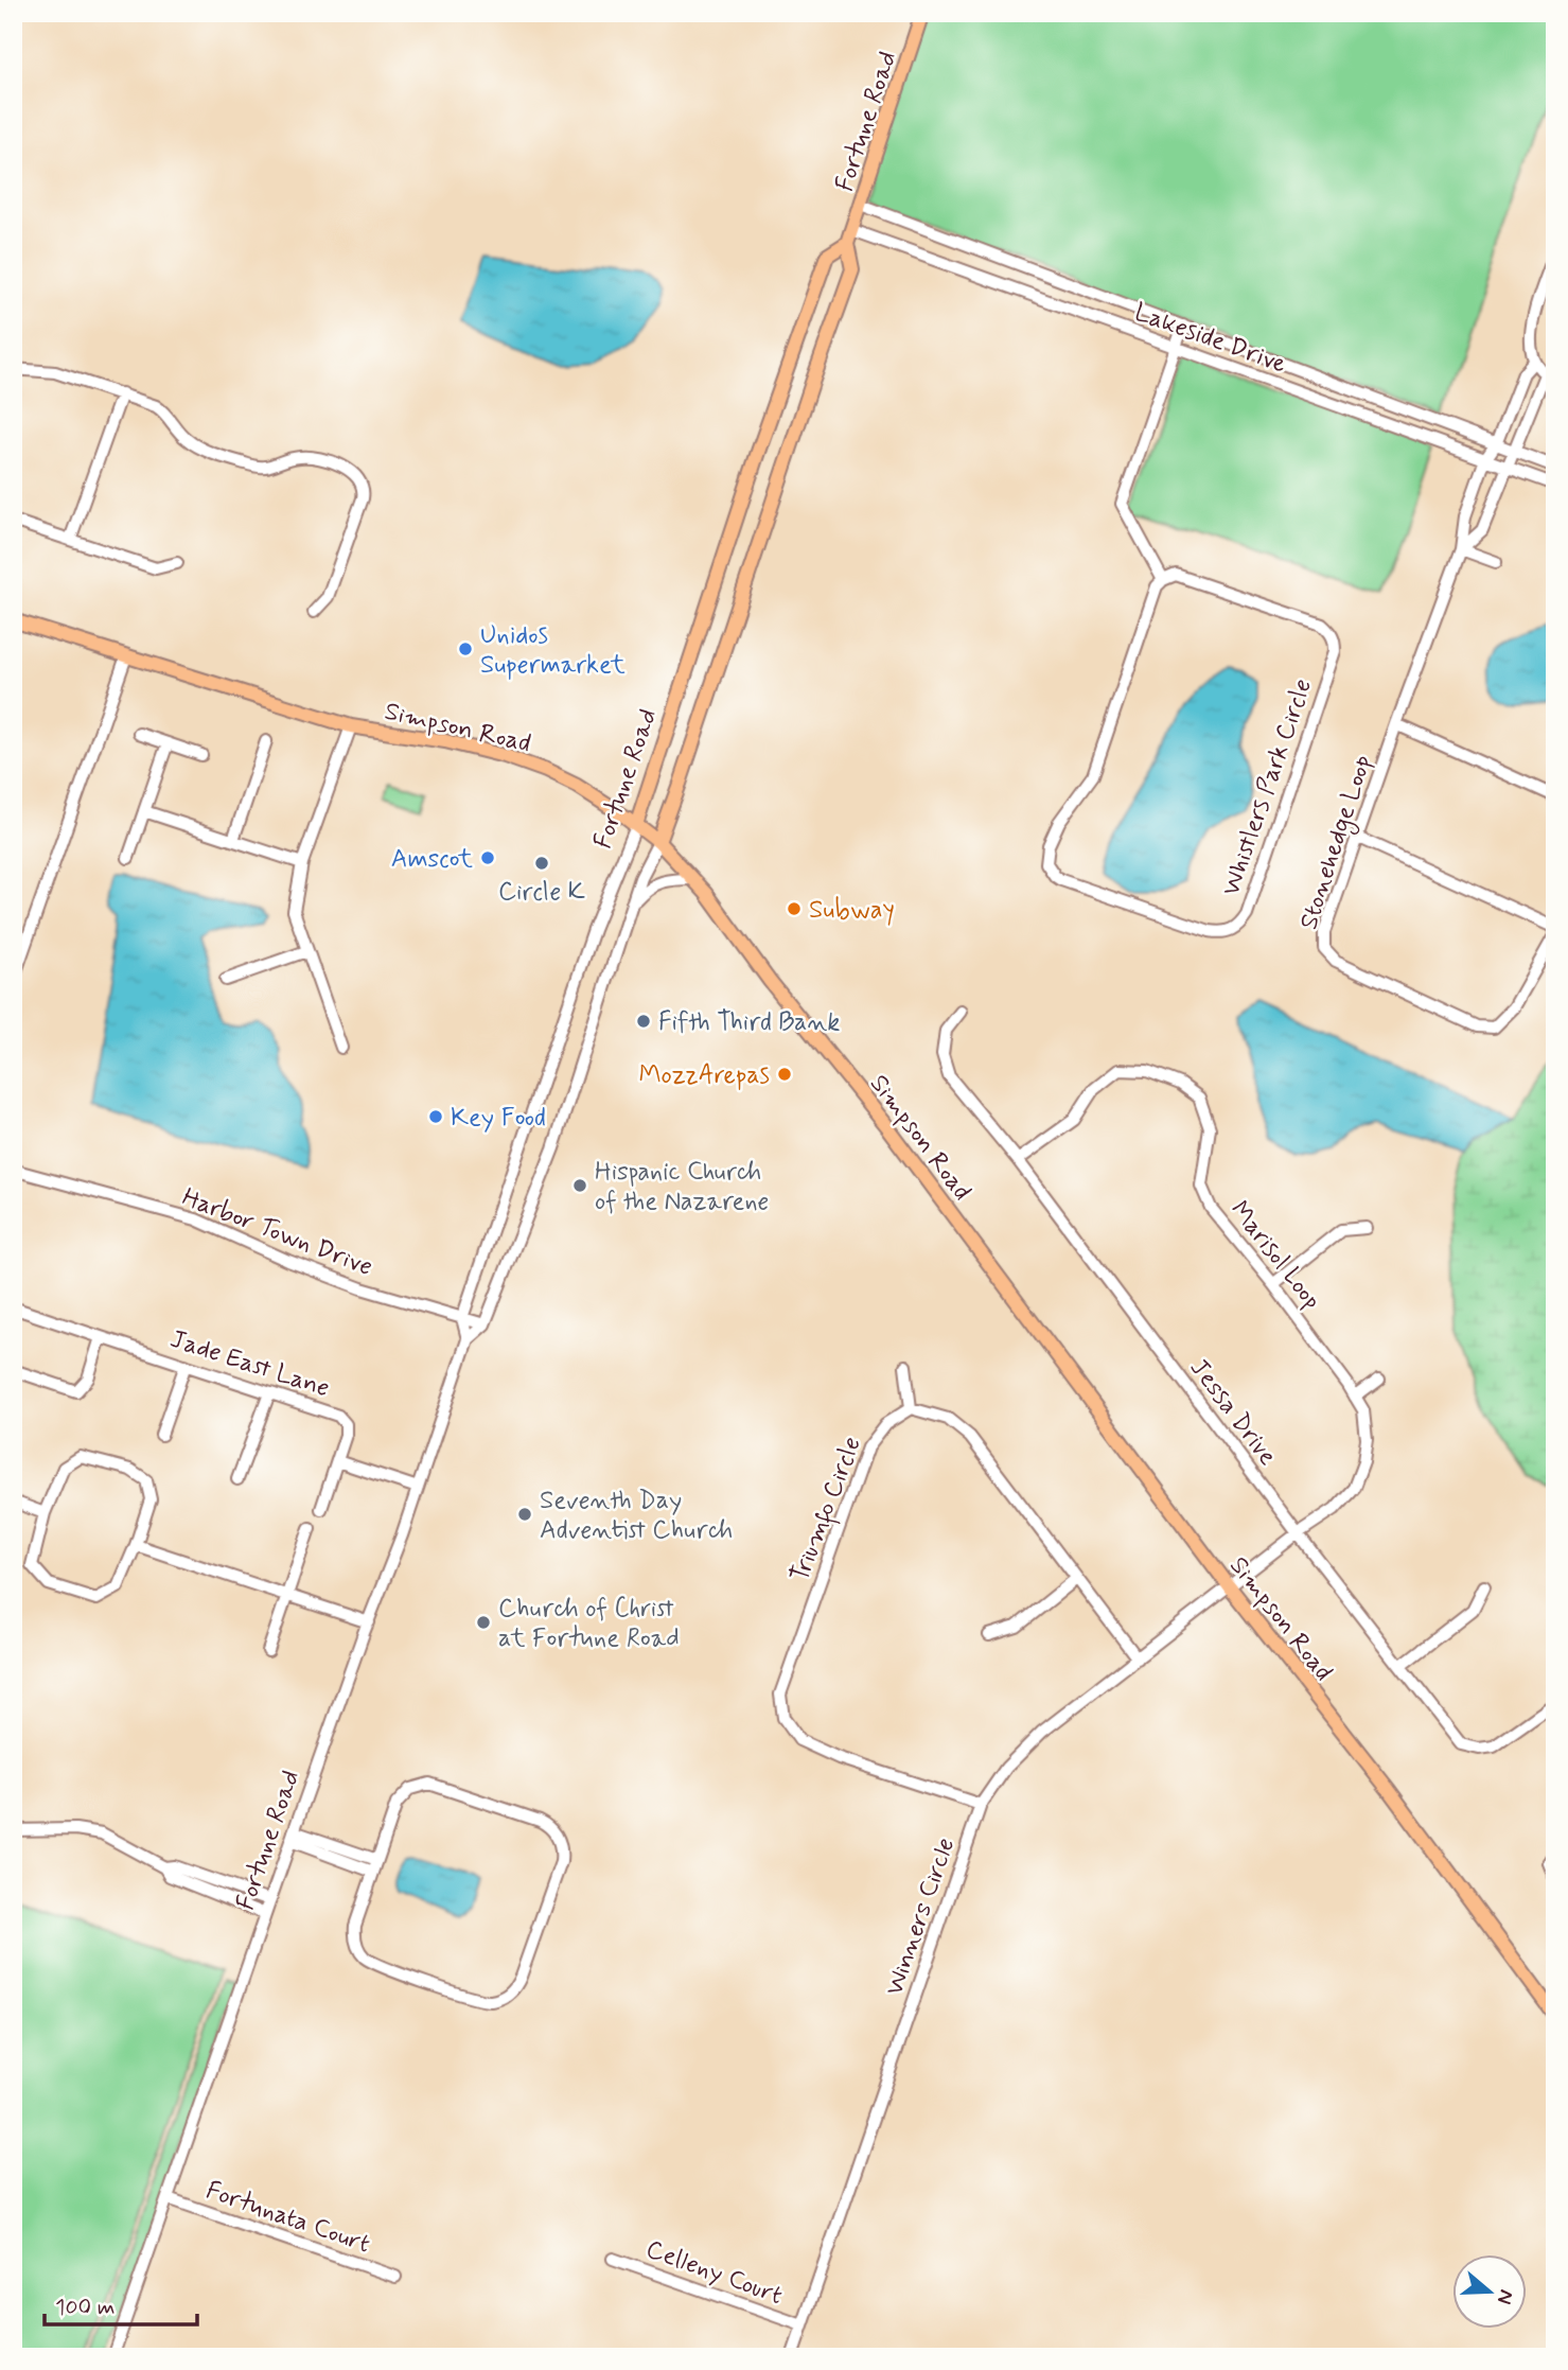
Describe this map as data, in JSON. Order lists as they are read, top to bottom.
{
  "streets": {
    "main road": ["Fortune Road", "Simpson Road"],
    "street": [
      "Lakeside Drive",
      "Whistlers Park Circle",
      "Stonehedge Loop",
      "Harbor Town Drive",
      "Marisol Loop",
      "Jade East Lane",
      "Jessa Drive",
      "Triumfo Circle",
      "Winners Circle",
      "Fortunata Court",
      "Celleny Court"
    ]
  },
  "crossings": [
    ["Fortune Road", "Lakeside Drive"],
    ["Fortune Road", "Simpson Road"],
    ["Fortune Road", "Harbor Town Drive"],
    ["Fortune Road", "Fortunata Court"],
    ["Lakeside Drive", "Stonehedge Loop"],
    ["Simpson Road", "Marisol Loop"],
    ["Simpson Road", "Winners Circle"],
    ["Marisol Loop", "Jessa Drive"],
    ["Marisol Loop", "Winners Circle"],
    ["Triumfo Circle", "Winners Circle"],
    ["Winners Circle", "Celleny Court"]
  ],
  "places": [
    "Unidos Supermarket",
    "Amscot",
    "Circle K",
    "Subway",
    "Fifth Third Bank",
    "MozzArepas",
    "Key Food",
    "Hispanic Church of the Nazarene",
    "Seventh Day Adventist Church",
    "Church of Christ at Fortune Road"
  ],
  "scale_bar": "100 m",
  "north": "right"
}
